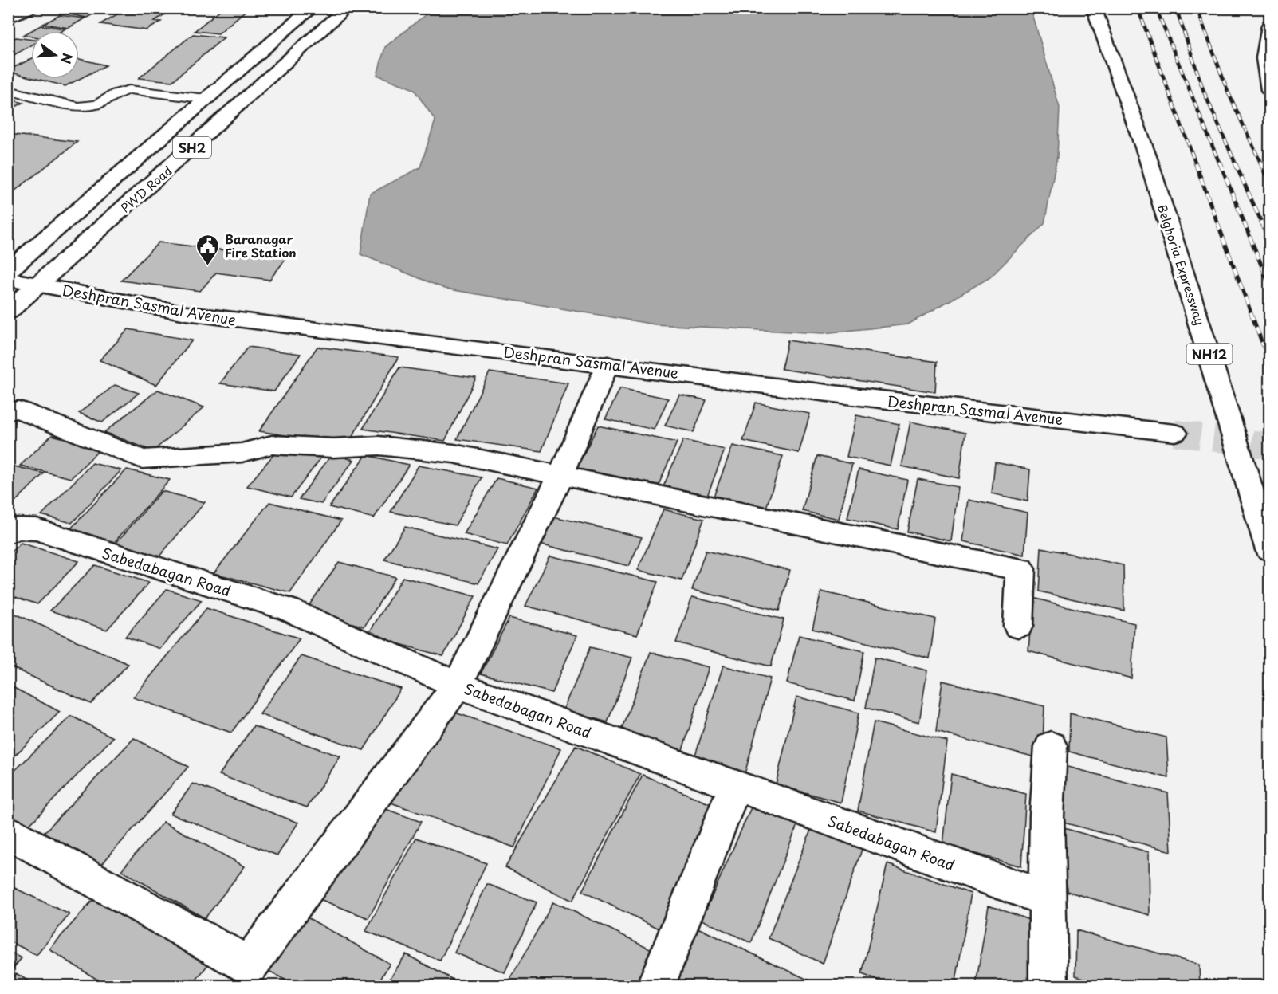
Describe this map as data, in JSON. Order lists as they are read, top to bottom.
{
  "streets": {
    "main road": [
      "SH2",
      "PWD Road",
      "Belghoria Expressway",
      "Deshpran Sasmal Avenue",
      "NH12",
      "Sabedabagan Road"
    ]
  },
  "crossings": [
    ["PWD Road", "Deshpran Sasmal Avenue"]
  ],
  "places": {
    "public building": ["Baranagar Fire Station"]
  },
  "north": "right"
}
